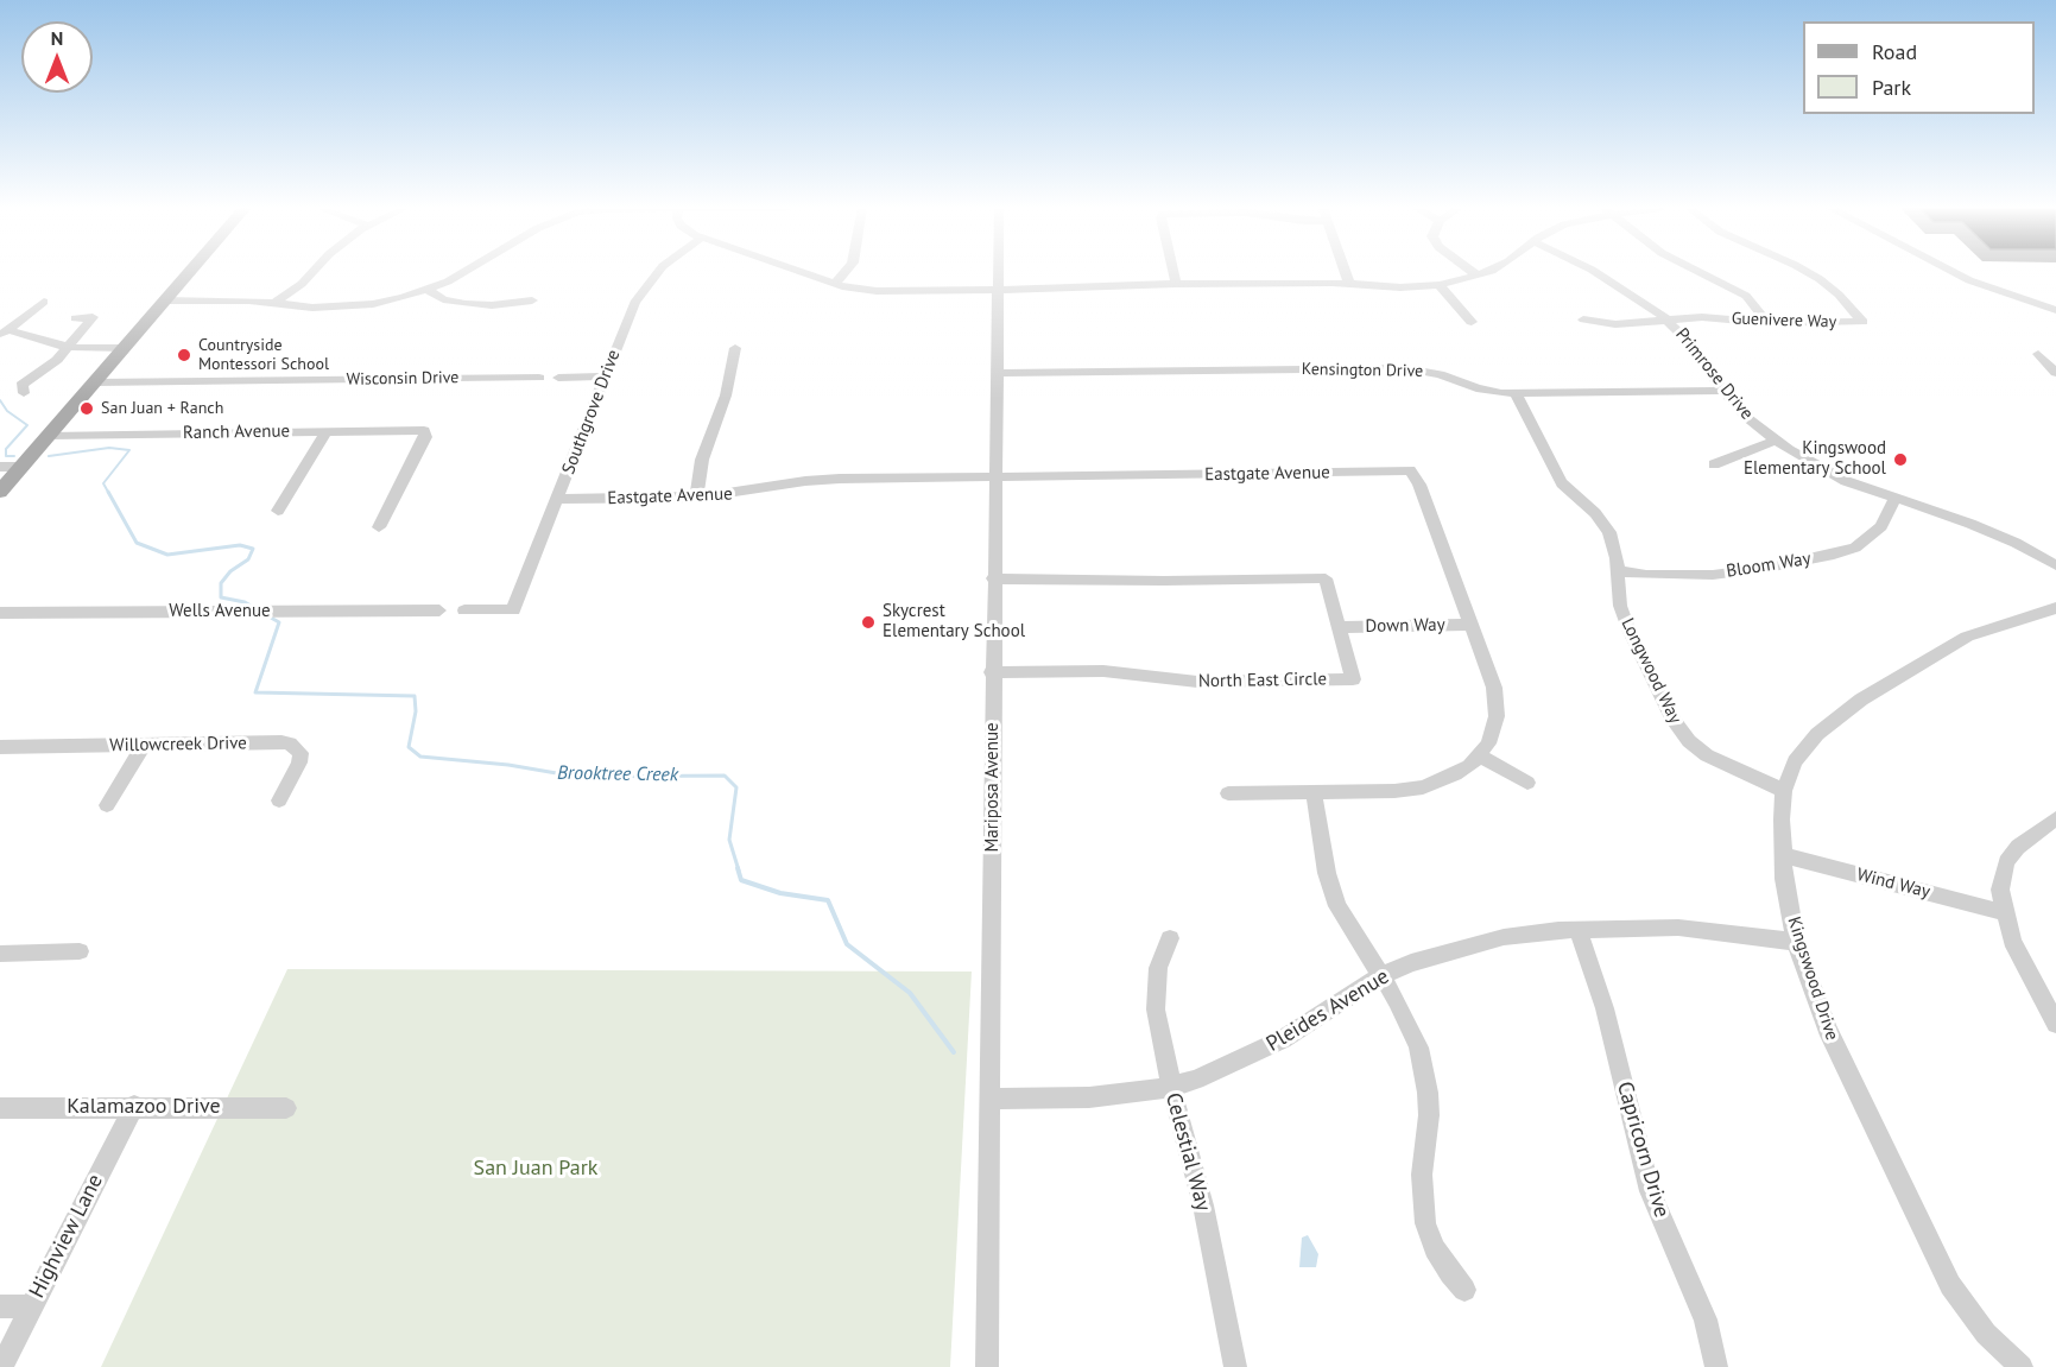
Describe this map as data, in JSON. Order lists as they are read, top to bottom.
{
  "streets": {
    "street": [
      "Guenivere Way",
      "Kensington Drive",
      "Primrose Drive",
      "Wisconsin Drive",
      "Southgrove Drive",
      "Ranch Avenue",
      "Eastgate Avenue",
      "Bloom Way",
      "Wells Avenue",
      "Down Way",
      "Longwood Way",
      "North East Circle",
      "Willowcreek Drive",
      "Mariposa Avenue",
      "Wind Way",
      "Kingswood Drive",
      "Pleides Avenue",
      "Kalamazoo Drive",
      "Capricorn Drive",
      "Celestial Way",
      "Highview Lane"
    ]
  },
  "crossings": [
    ["Guenivere Way", "Primrose Drive"],
    ["Kensington Drive", "Primrose Drive"],
    ["Kensington Drive", "Longwood Way"],
    ["Kensington Drive", "Mariposa Avenue"],
    ["Primrose Drive", "Bloom Way"],
    ["Southgrove Drive", "Eastgate Avenue"],
    ["Eastgate Avenue", "Down Way"],
    ["Eastgate Avenue", "Mariposa Avenue"],
    ["Bloom Way", "Longwood Way"],
    ["Down Way", "North East Circle"],
    ["Longwood Way", "Kingswood Drive"],
    ["North East Circle", "Mariposa Avenue"],
    ["Mariposa Avenue", "Pleides Avenue"],
    ["Wind Way", "Kingswood Drive"],
    ["Kingswood Drive", "Pleides Avenue"],
    ["Pleides Avenue", "Capricorn Drive"],
    ["Pleides Avenue", "Celestial Way"],
    ["Kalamazoo Drive", "Highview Lane"]
  ],
  "water": ["Brooktree Creek"],
  "parks": ["San Juan Park"],
  "places": [
    "Countryside Montessori School",
    "San Juan + Ranch",
    "Kingswood Elementary School",
    "Skycrest Elementary School"
  ],
  "legend": ["Road", "Park"],
  "north": "top"
}
